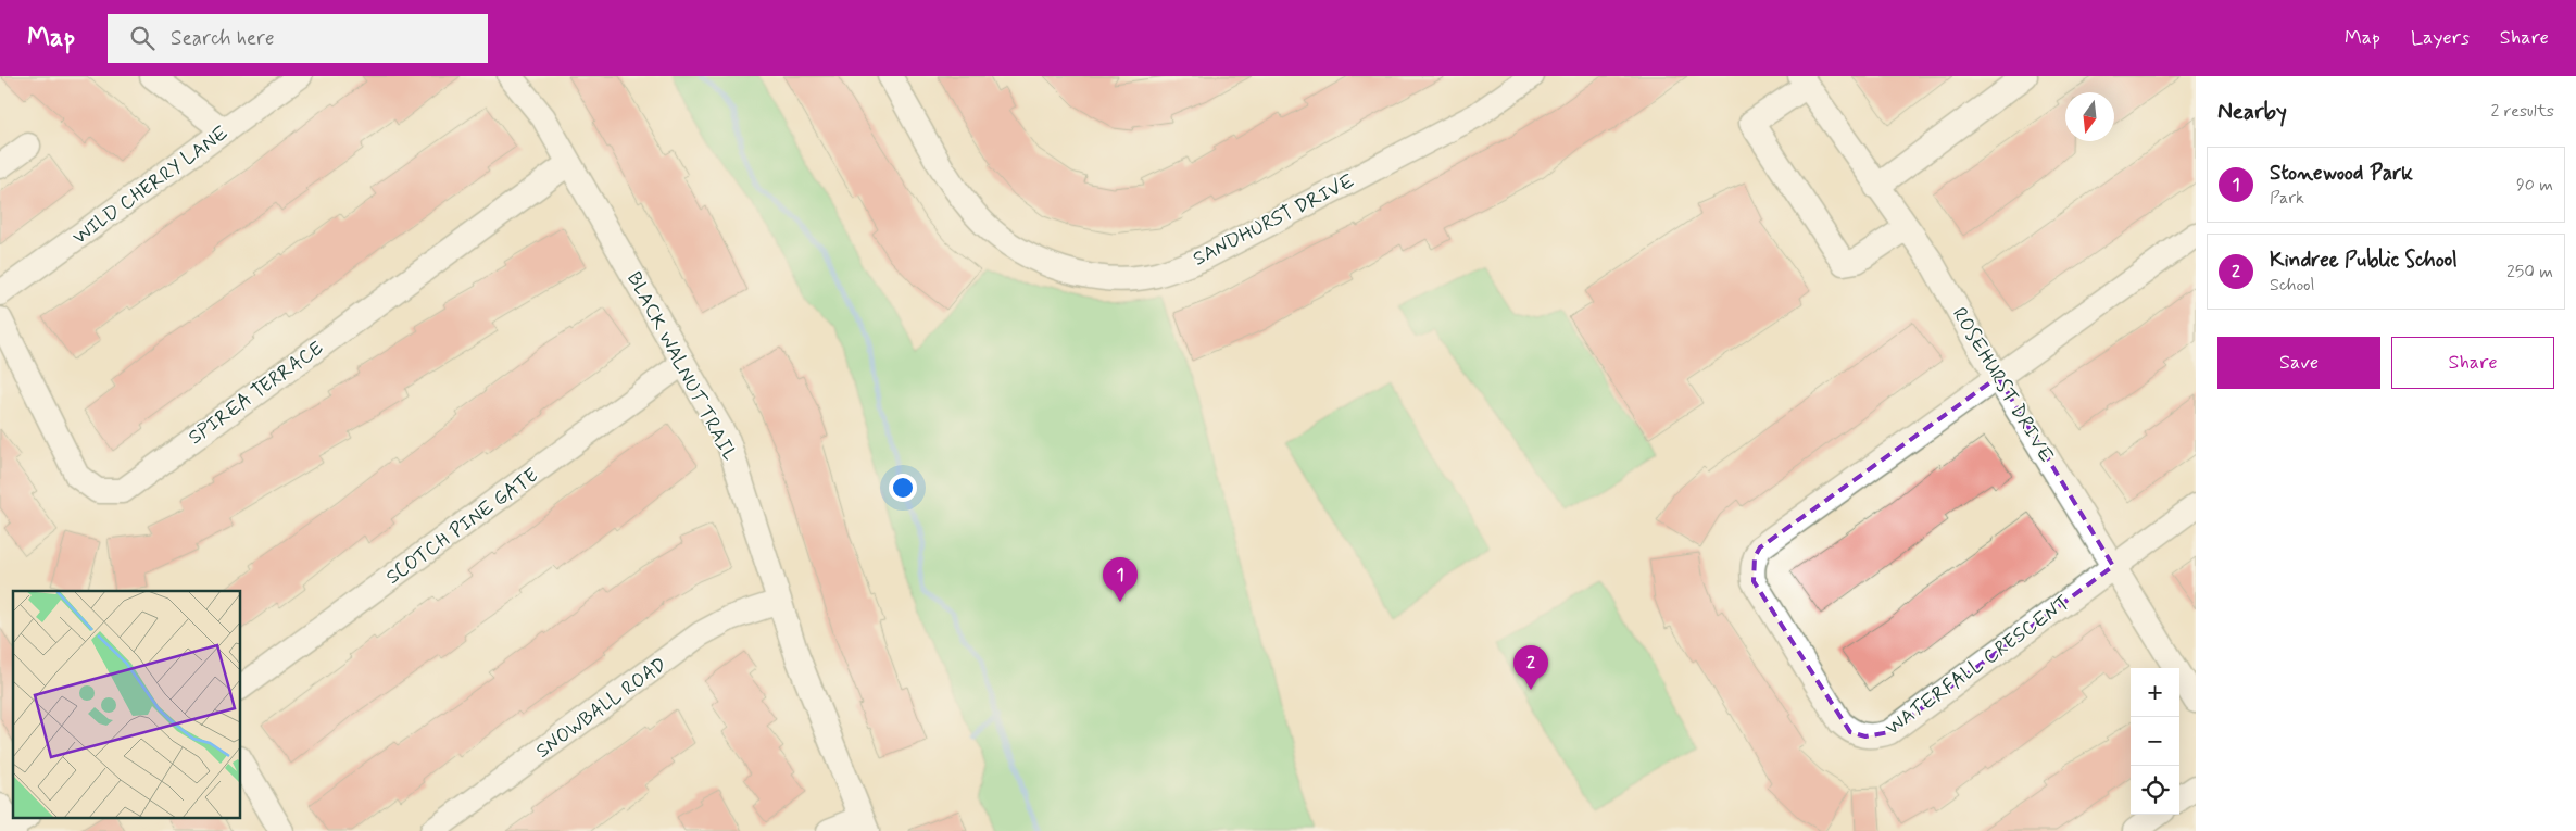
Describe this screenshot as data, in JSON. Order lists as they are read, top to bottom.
{
  "streets": {
    "street": [
      "WILD CHERRY LANE",
      "SANDHURST DRIVE",
      "BLACK WALNUT TRAIL",
      "ROSEHURST DRIVE",
      "SPIREA TERRACE",
      "SCOTCH PINE GATE",
      "WATERFALL CRESCENT",
      "SNOWBALL ROAD"
    ]
  },
  "crossings": [
    ["BLACK WALNUT TRAIL", "SPIREA TERRACE"],
    ["BLACK WALNUT TRAIL", "SCOTCH PINE GATE"],
    ["BLACK WALNUT TRAIL", "SNOWBALL ROAD"],
    ["ROSEHURST DRIVE", "WATERFALL CRESCENT"]
  ],
  "north": "bottom",
  "page": {
    "header": "Map",
    "search": "Search here",
    "nav": ["Map", "Layers", "Share"],
    "heading": ["Nearby", "2 results"],
    "list": [
      {
        "mark": "1",
        "name": "Stonewood Park",
        "note": "Park",
        "value": "90 m"
      },
      {
        "mark": "2",
        "name": "Kindree Public School",
        "note": "School",
        "value": "250 m"
      }
    ],
    "buttons": ["Save", "Share"],
    "pins": ["1", "2"],
    "map_buttons": ["+", "−"]
  }
}
